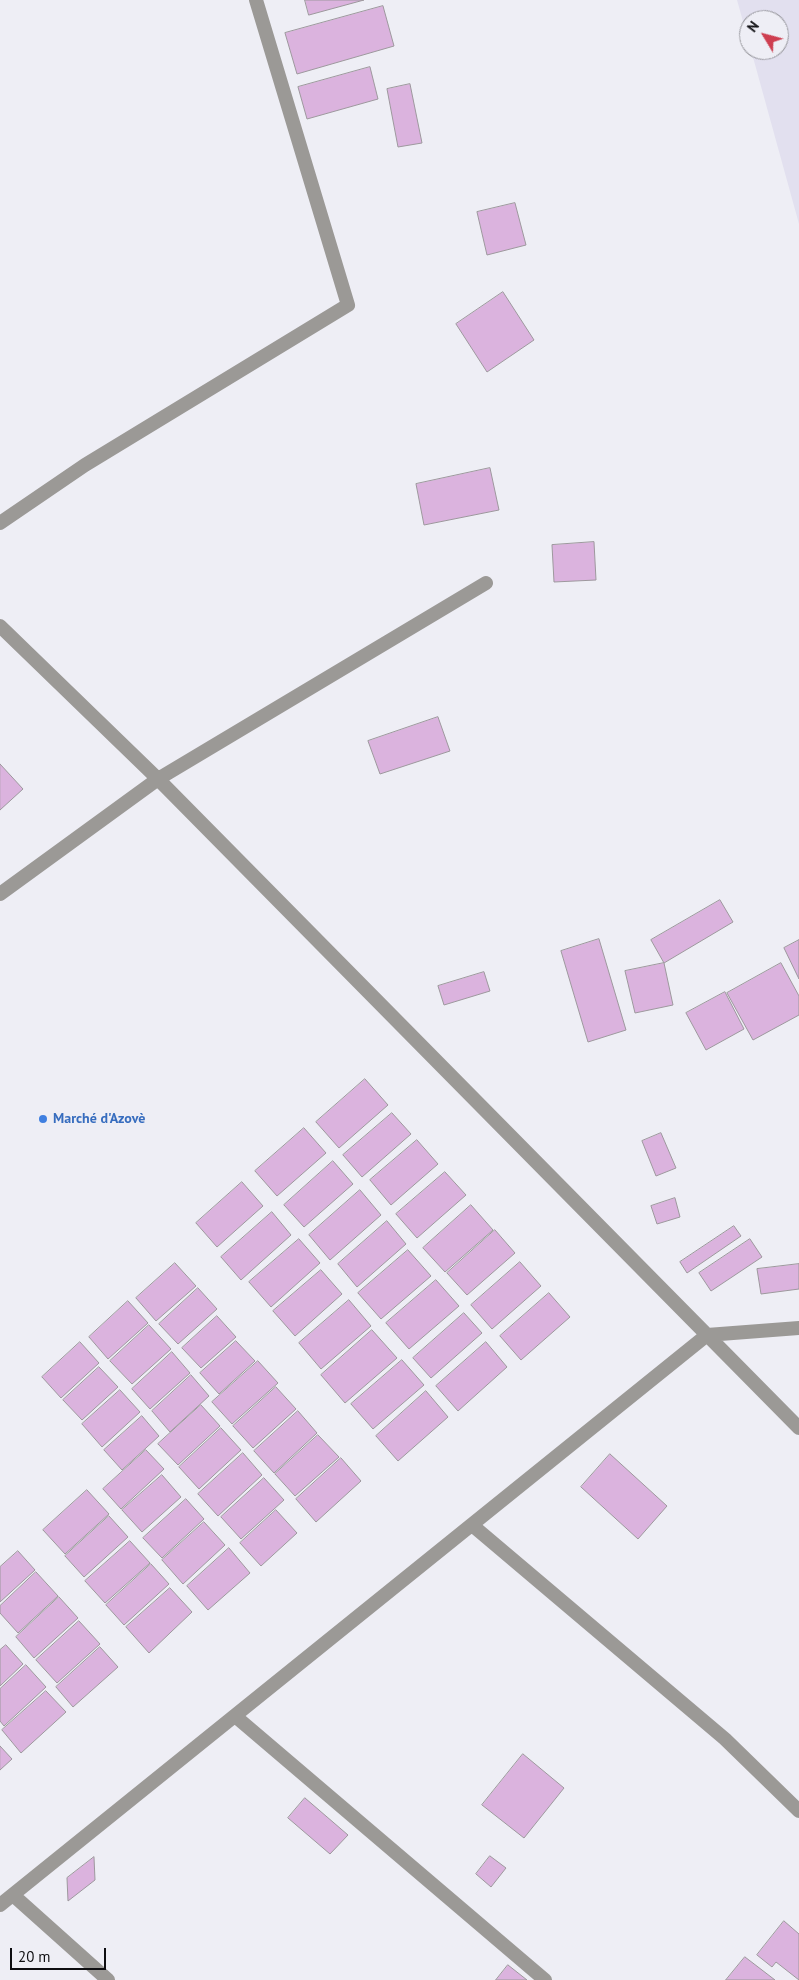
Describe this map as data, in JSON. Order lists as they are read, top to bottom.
{
  "places": ["Marché d'Azovè"],
  "scale_bar": "20 m",
  "north": "top left"
}
